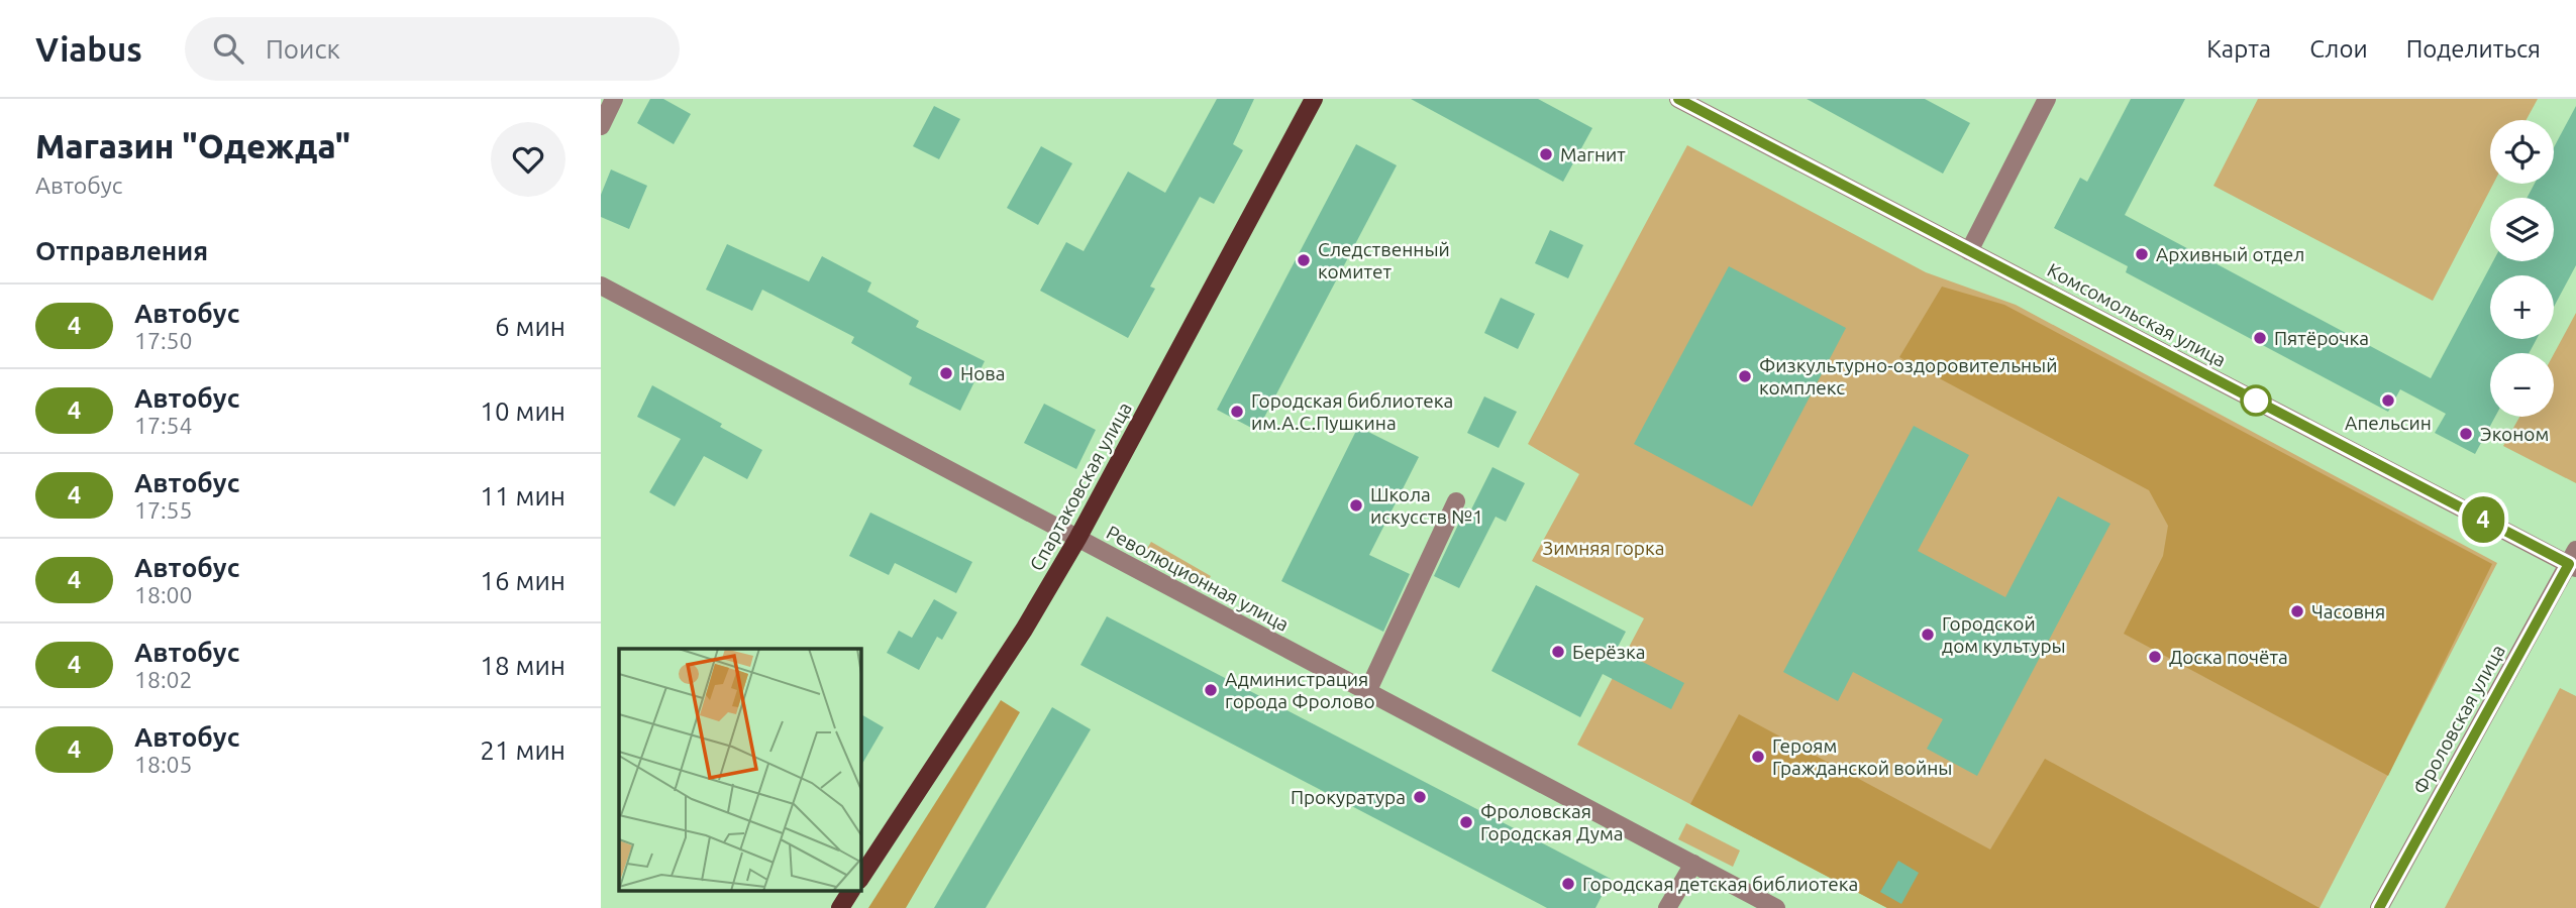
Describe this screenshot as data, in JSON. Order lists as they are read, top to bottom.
{
  "streets": {
    "main road": ["Спартаковская улица"],
    "street": ["Комсомольская улица", "Революционная улица", "Фроловская улица"]
  },
  "crossings": [
    ["Комсомольская улица", "Фроловская улица"],
    ["Спартаковская улица", "Революционная улица"]
  ],
  "parks": ["Зимняя горка"],
  "places": [
    "Магнит",
    "Архивный отдел",
    "Следственный комитет",
    "Пятёрочка",
    "Нова",
    "Физкультурно-оздоровительный комплекс",
    "Апельсин",
    "Городская библиотека им.А.С.Пушкина",
    "Эконом",
    "Школа искусств №1",
    "Часовня",
    "Городской дом культуры",
    "Берёзка",
    "Доска почёта",
    "Администрация города Фролово",
    "Героям Гражданской войны",
    "Прокуратура",
    "Фроловская Городская Дума",
    "Городская детская библиотека"
  ],
  "lines": ["bus line 4"],
  "page": {
    "header": "Viabus",
    "search": "Поиск",
    "nav": ["Карта", "Слои", "Поделиться"],
    "heading": [
      ["Магазин \"Одежда\"", "Автобус"],
      "Отправления"
    ],
    "on_map": "4",
    "map_buttons": ["+", "−"],
    "list": [
      {
        "mark": "4",
        "name": "Автобус",
        "note": "17:50",
        "value": "6 мин"
      },
      {
        "mark": "4",
        "name": "Автобус",
        "note": "17:54",
        "value": "10 мин"
      },
      {
        "mark": "4",
        "name": "Автобус",
        "note": "17:55",
        "value": "11 мин"
      },
      {
        "mark": "4",
        "name": "Автобус",
        "note": "18:00",
        "value": "16 мин"
      },
      {
        "mark": "4",
        "name": "Автобус",
        "note": "18:02",
        "value": "18 мин"
      },
      {
        "mark": "4",
        "name": "Автобус",
        "note": "18:05",
        "value": "21 мин"
      }
    ]
  }
}
